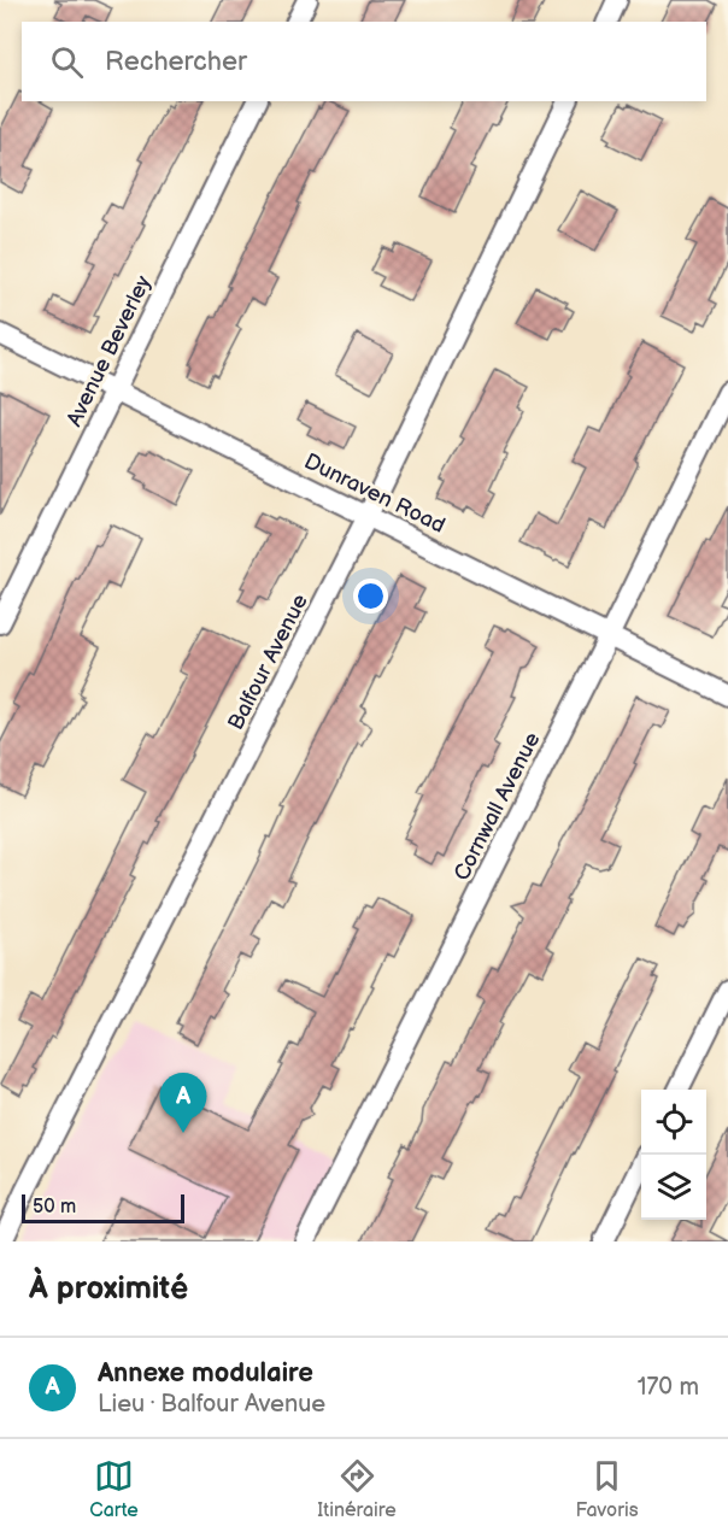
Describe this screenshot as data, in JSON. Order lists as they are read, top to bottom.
{
  "streets": {
    "street": [
      "Avenue Beverley",
      "Dunraven Road",
      "Balfour Avenue",
      "Cornwall Avenue"
    ]
  },
  "crossings": [
    ["Avenue Beverley", "Dunraven Road"],
    ["Dunraven Road", "Balfour Avenue"],
    ["Dunraven Road", "Cornwall Avenue"]
  ],
  "scale_bar": "50 m",
  "page": {
    "search": "Rechercher",
    "pins": "A",
    "scale": "50 m",
    "heading": "À proximité",
    "list": [
      {
        "mark": "A",
        "name": "Annexe modulaire",
        "note": "Lieu · Balfour Avenue",
        "value": "170 m"
      }
    ],
    "nav": ["Carte", "Itinéraire", "Favoris"]
  }
}
